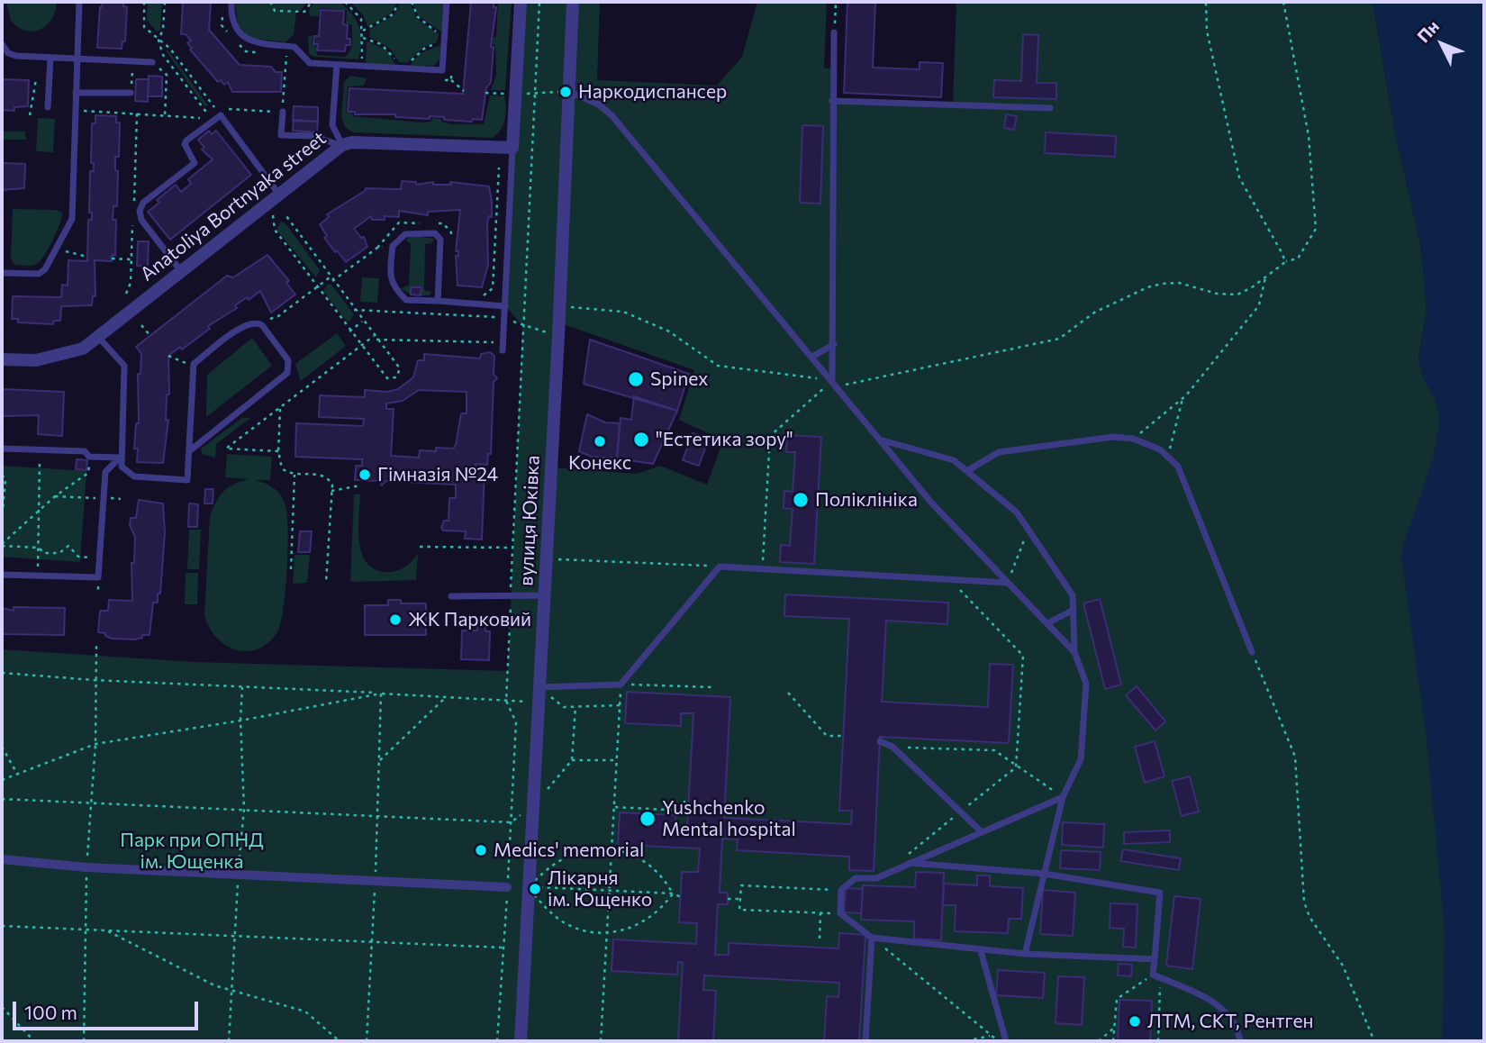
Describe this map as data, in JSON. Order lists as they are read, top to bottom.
{
  "streets": {
    "street": ["Anatoliya Bortnyaka street", "вулиця Юківка"]
  },
  "parks": ["Парк при ОПНД ім. Ющенка"],
  "places": [
    "Наркодиспансер",
    "Spinex",
    "\"Естетика зору\"",
    "Конекс",
    "Гімназія №24",
    "Поліклініка",
    "ЖК Парковий",
    "Yushchenko Mental hospital",
    "Medics' memorial",
    "Лікарня ім. Ющенко",
    "ЛТМ, СКТ, Рентген"
  ],
  "scale_bar": "100 m",
  "north": "top left"
}
